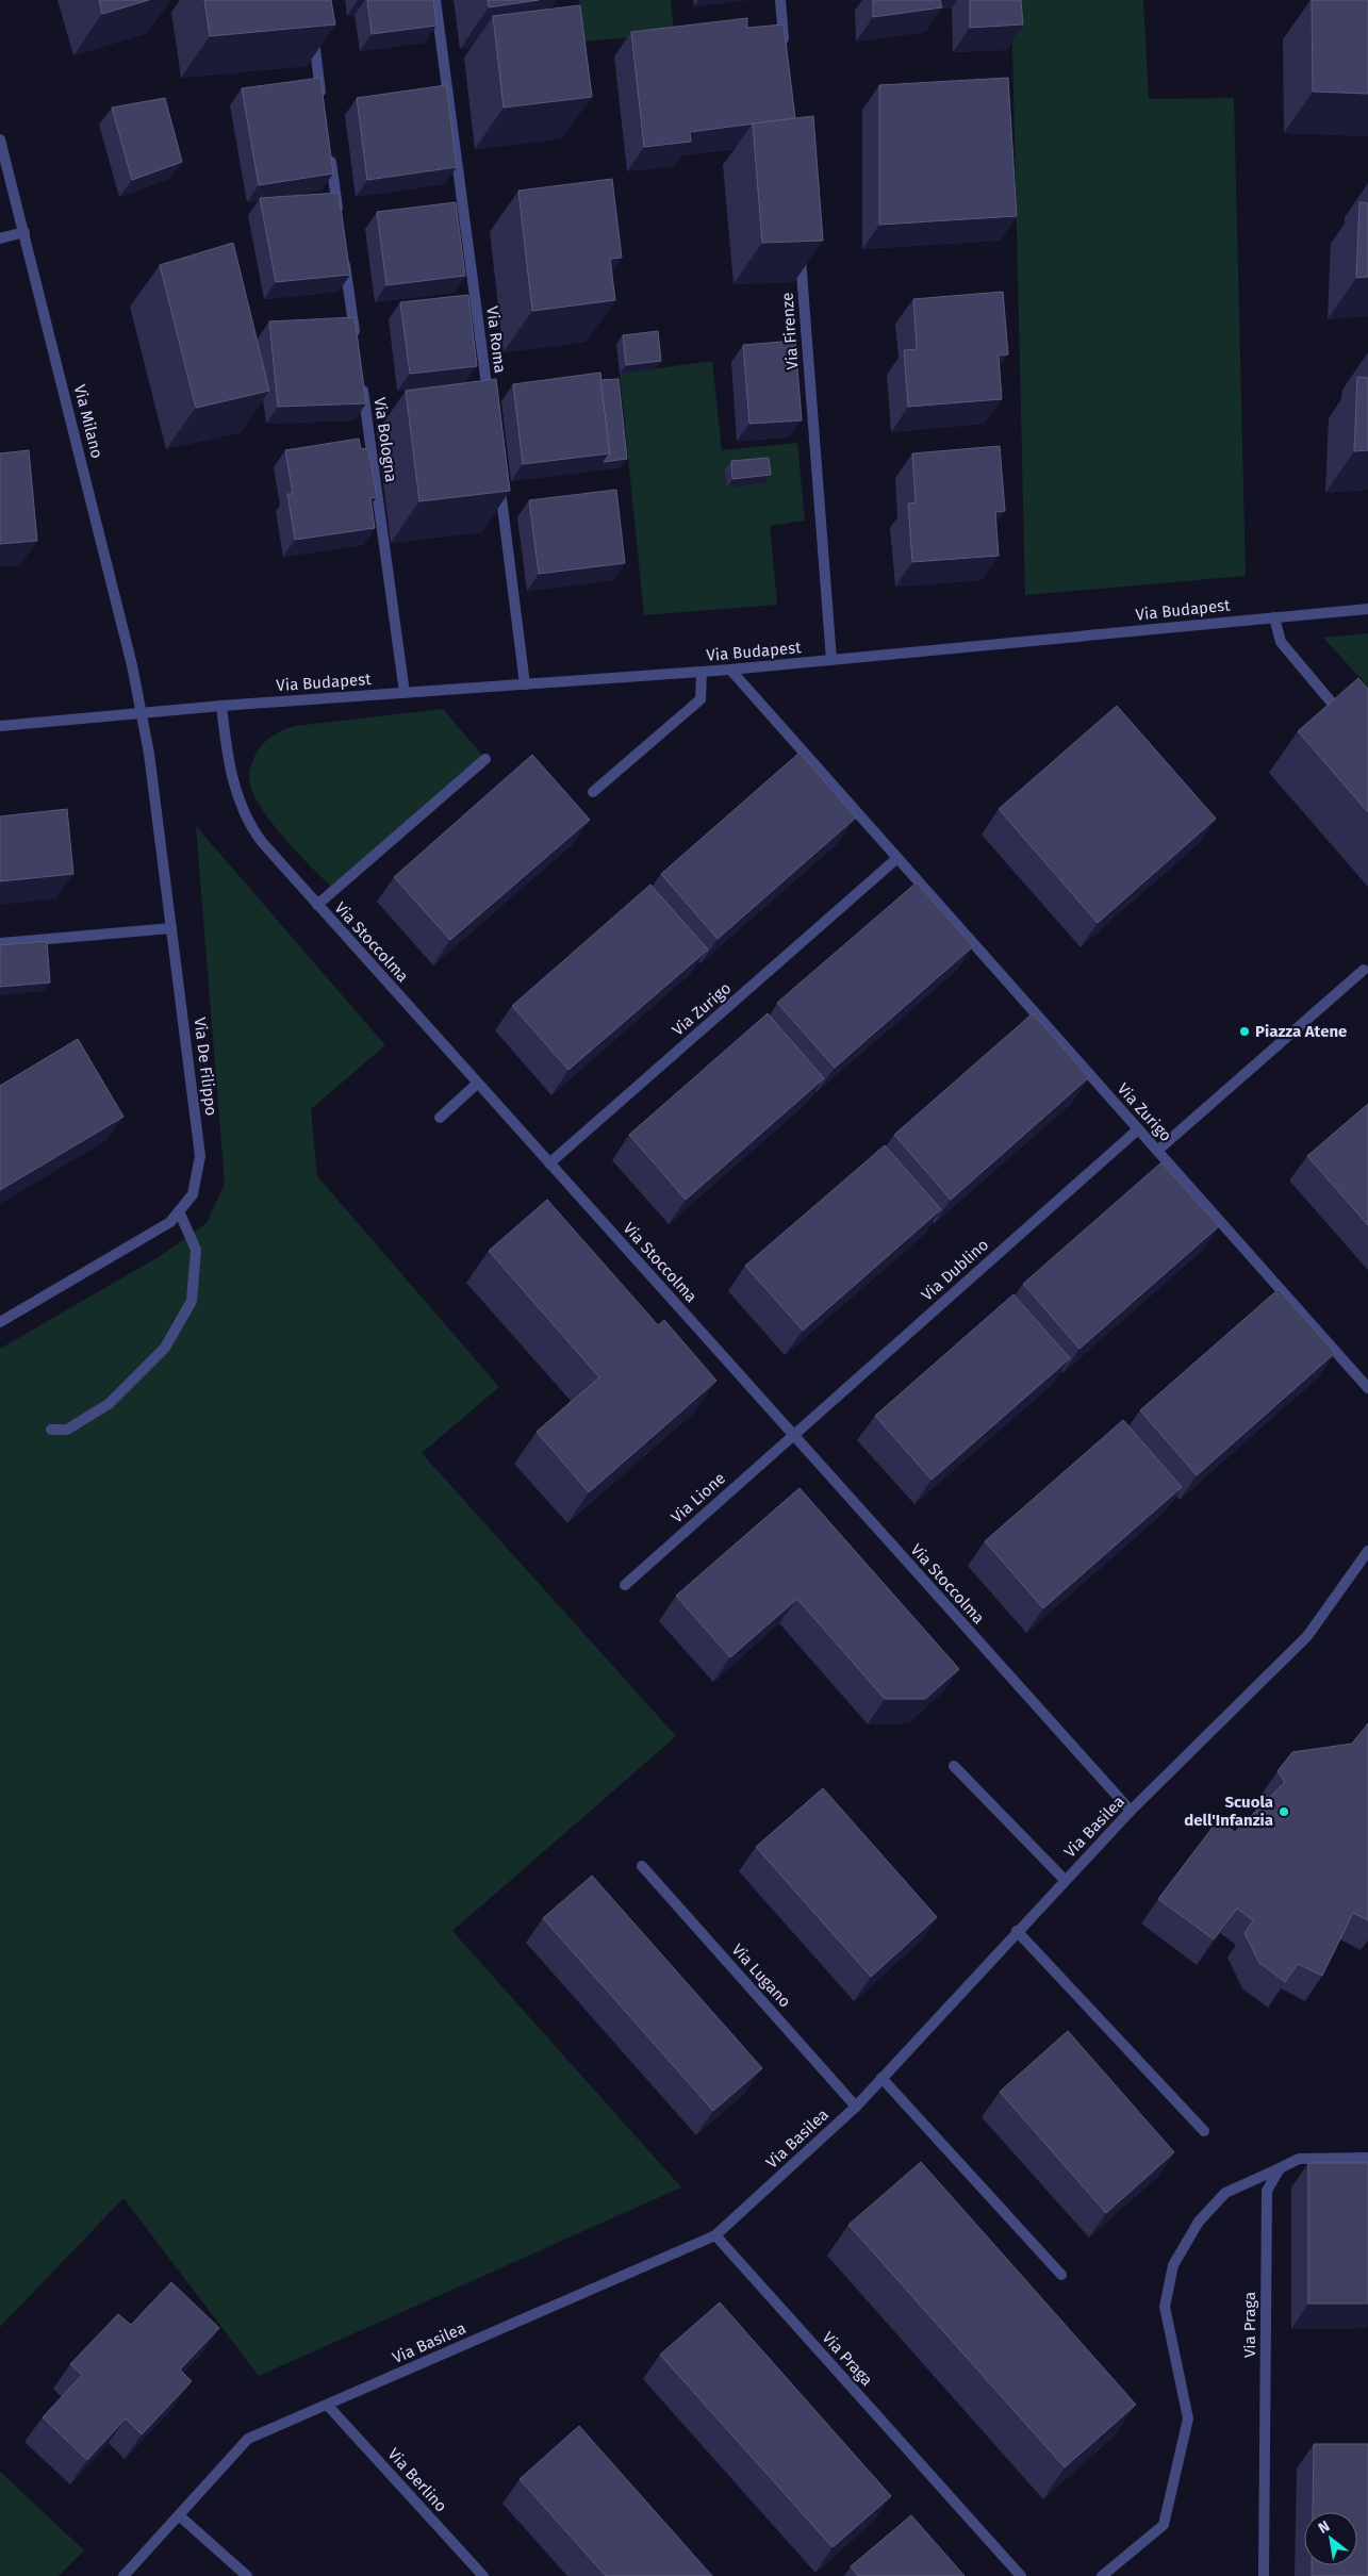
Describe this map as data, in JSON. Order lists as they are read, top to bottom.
{
  "streets": {
    "street": [
      "Via Firenze",
      "Via Roma",
      "Via Milano",
      "Via Bologna",
      "Via Budapest",
      "Via Stoccolma",
      "Via Zurigo",
      "Via De Filippo",
      "Via Dublino",
      "Via Lione",
      "Via Basilea",
      "Via Lugano",
      "Via Praga",
      "Via Berlino"
    ]
  },
  "crossings": [
    ["Via Firenze", "Via Budapest"],
    ["Via Milano", "Via Budapest"],
    ["Via Milano", "Via De Filippo"],
    ["Via Bologna", "Via Budapest"],
    ["Via Budapest", "Via Stoccolma"],
    ["Via Budapest", "Via Zurigo"],
    ["Via Budapest", "Via De Filippo"],
    ["Via Stoccolma", "Via Zurigo"],
    ["Via Stoccolma", "Via Dublino"],
    ["Via Stoccolma", "Via Lione"],
    ["Via Stoccolma", "Via Basilea"],
    ["Via Zurigo", "Via Dublino"],
    ["Via Dublino", "Via Lione"],
    ["Via Basilea", "Via Lugano"],
    ["Via Basilea", "Via Praga"],
    ["Via Basilea", "Via Berlino"]
  ],
  "places": ["Piazza Atene", "Scuola dell'Infanzia"],
  "north": "top left"
}
